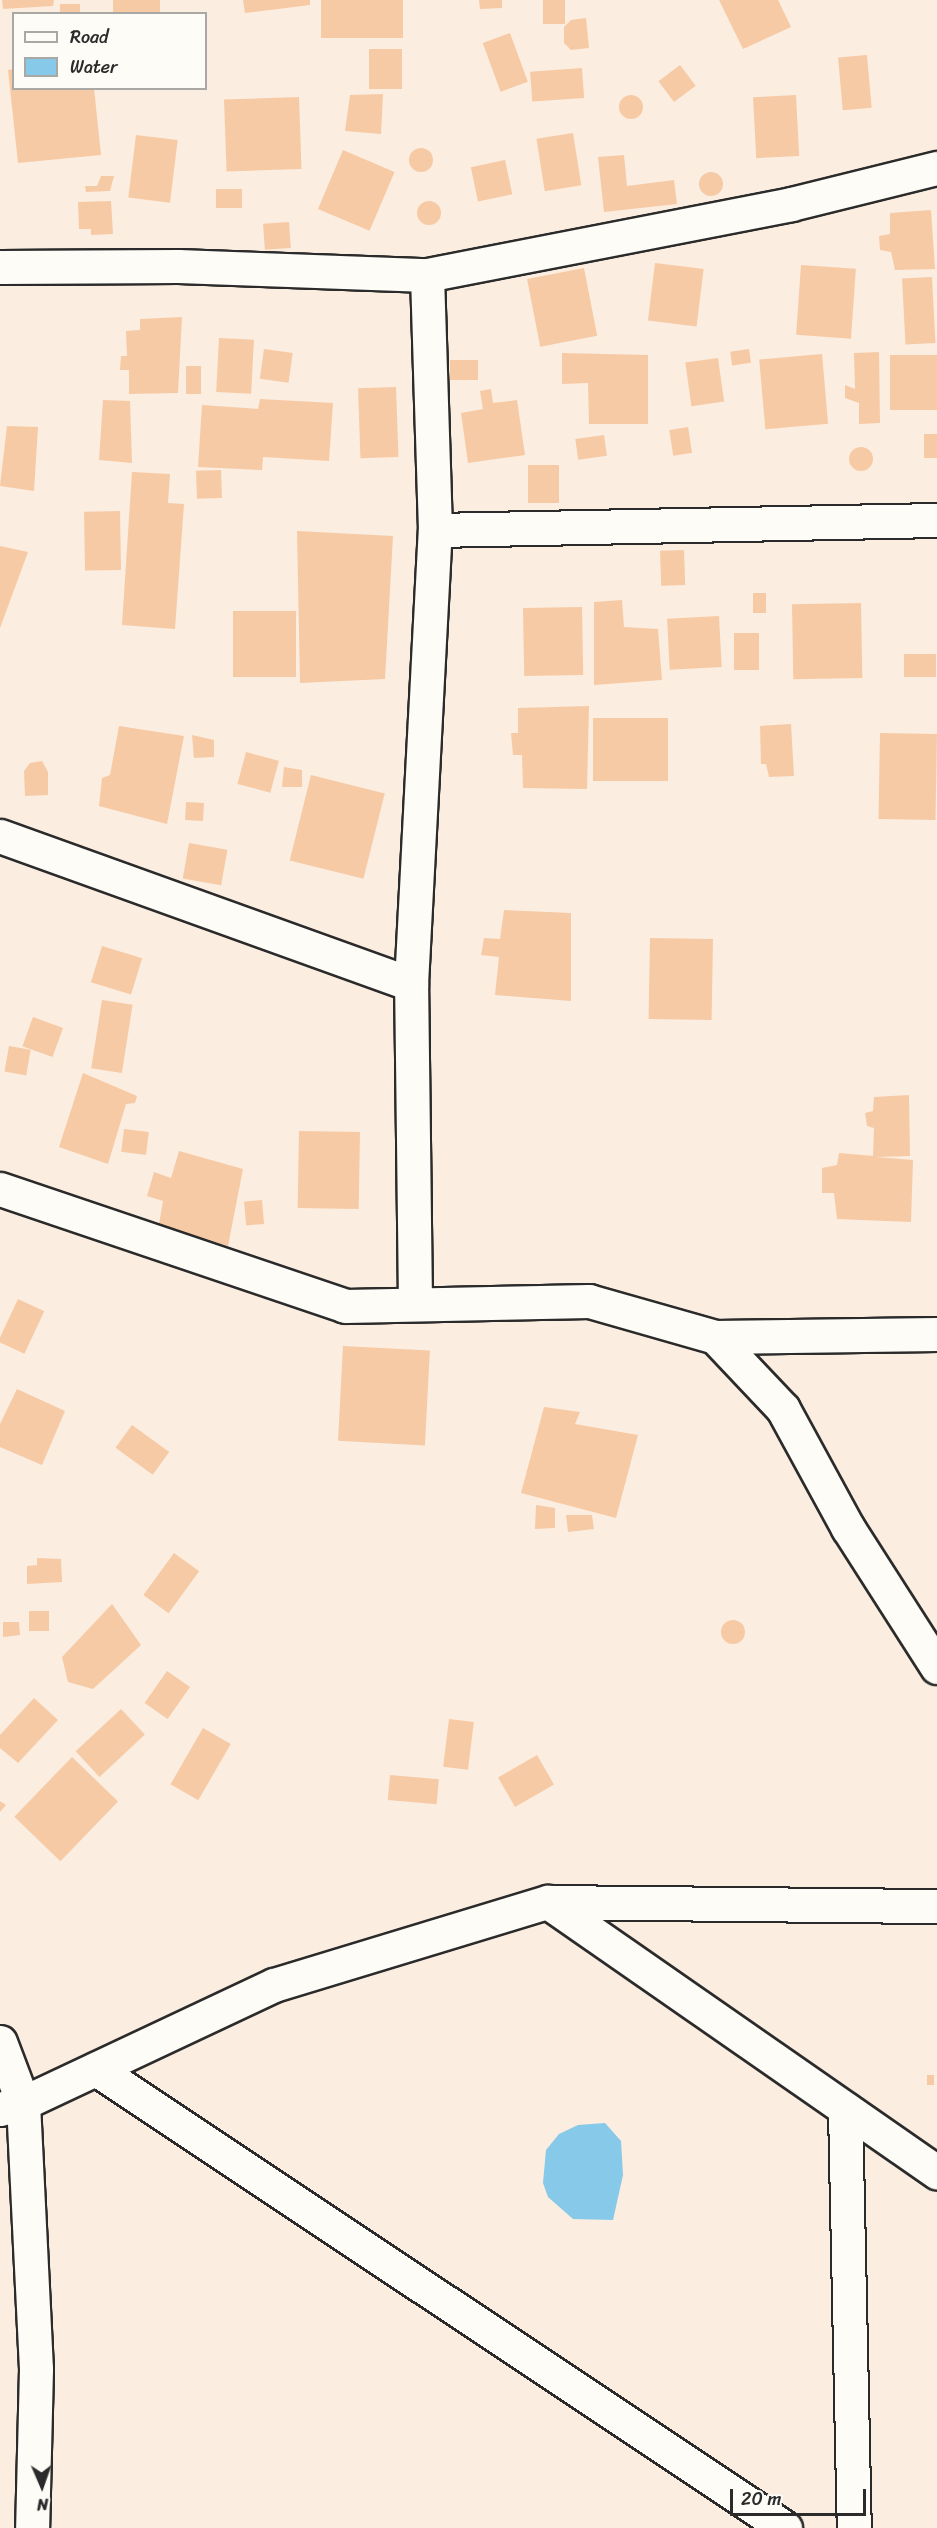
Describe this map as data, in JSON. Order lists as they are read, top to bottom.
{
  "legend": ["Road", "Water"],
  "scale_bar": "20 m",
  "north": "bottom"
}
